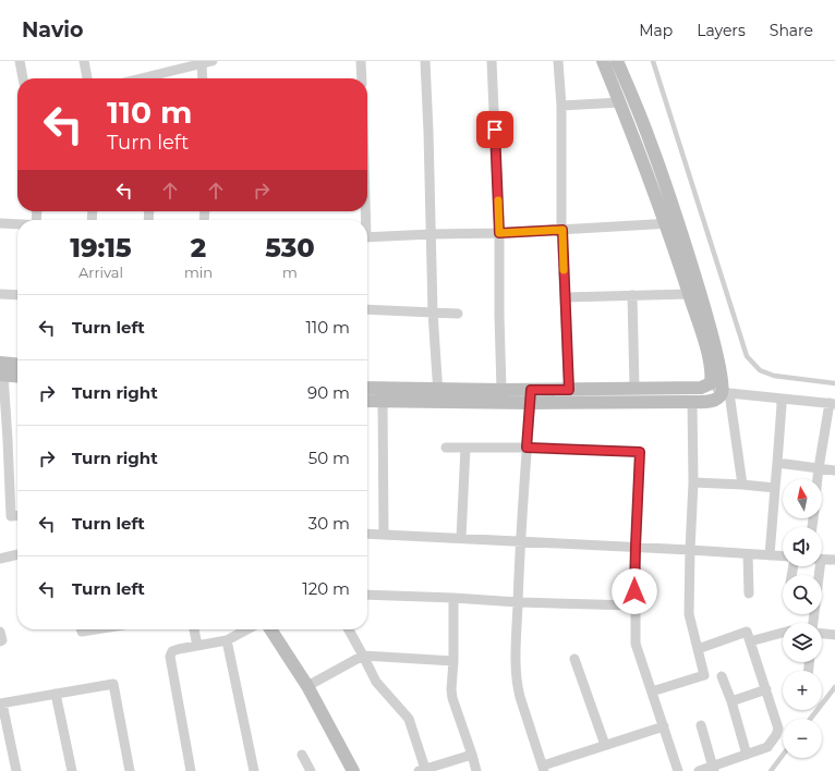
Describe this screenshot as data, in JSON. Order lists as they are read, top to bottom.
{
  "north": "top",
  "page": {
    "header": "Navio",
    "nav": ["Map", "Layers", "Share"],
    "turn": ["110 m", "Turn left"],
    "eta": [
      "19:15",
      "Arrival",
      "2",
      "min",
      "530",
      "m"
    ],
    "list": [
      {
        "name": "Turn left",
        "value": "110 m"
      },
      {
        "name": "Turn right",
        "value": "90 m"
      },
      {
        "name": "Turn right",
        "value": "50 m"
      },
      {
        "name": "Turn left",
        "value": "30 m"
      },
      {
        "name": "Turn left",
        "value": "120 m"
      }
    ],
    "map_buttons": ["+", "−"]
  }
}
